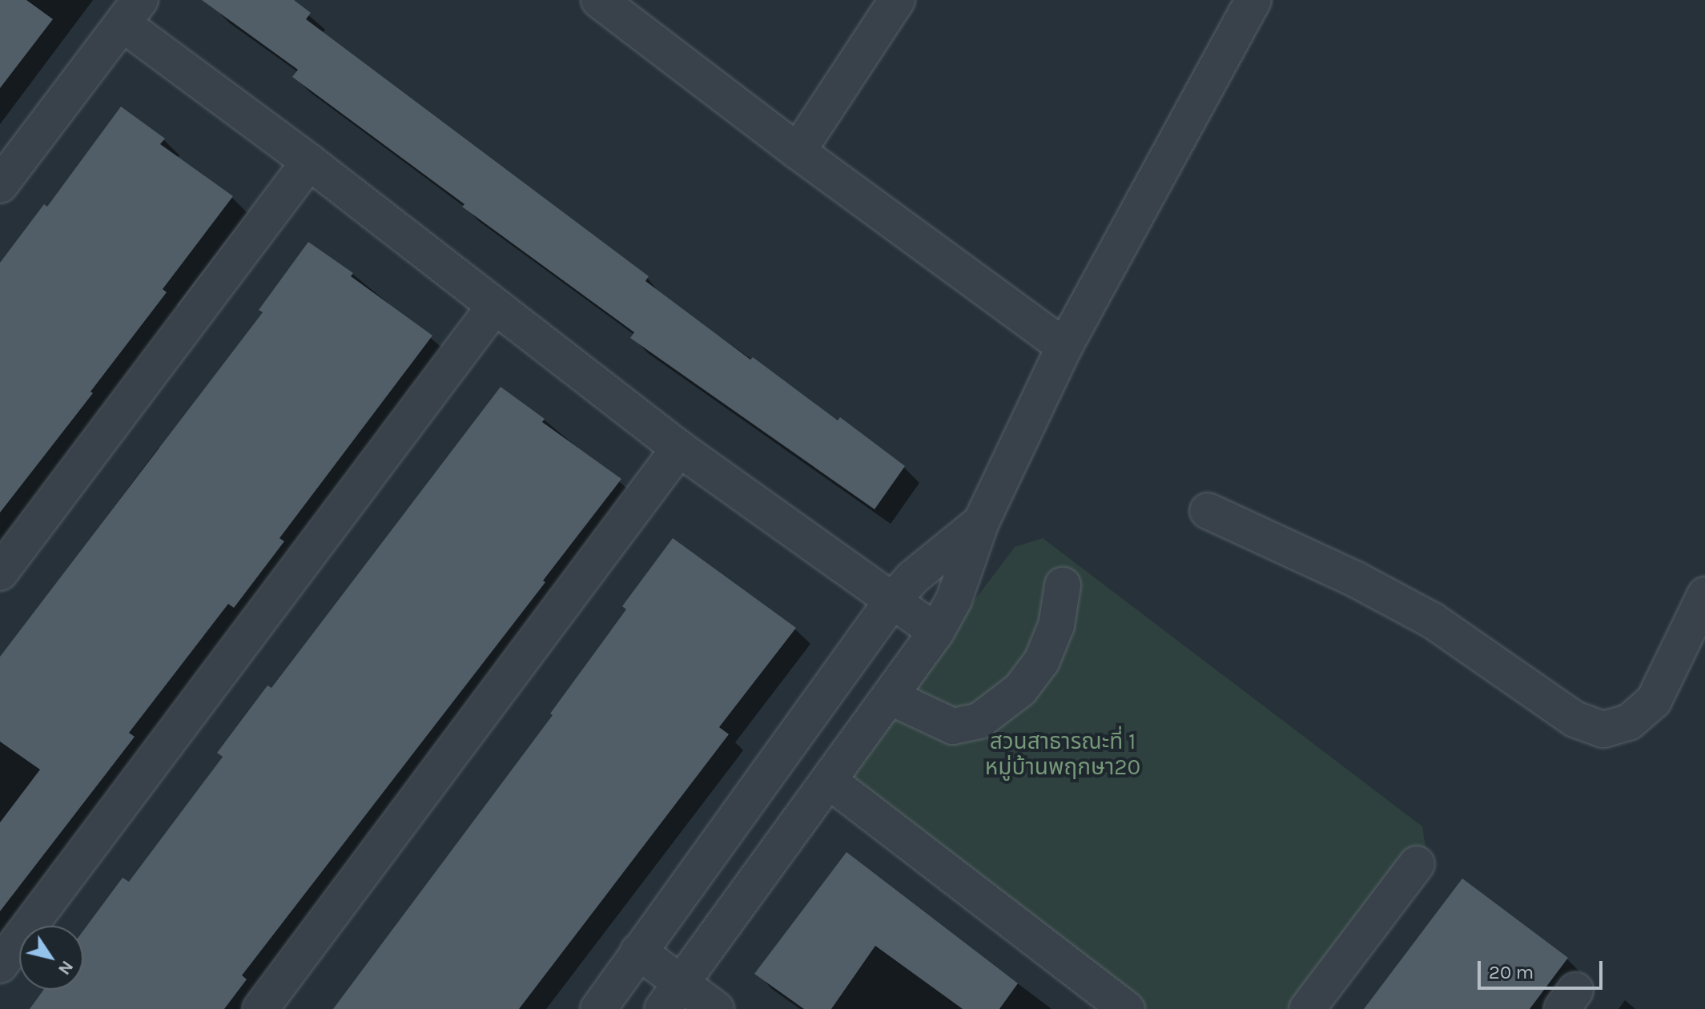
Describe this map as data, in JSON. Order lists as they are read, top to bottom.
{
  "parks": ["สวนสาธารณะที่ 1 หมู่บ้านพฤกษา20"],
  "scale_bar": "20 m",
  "north": "bottom right"
}
